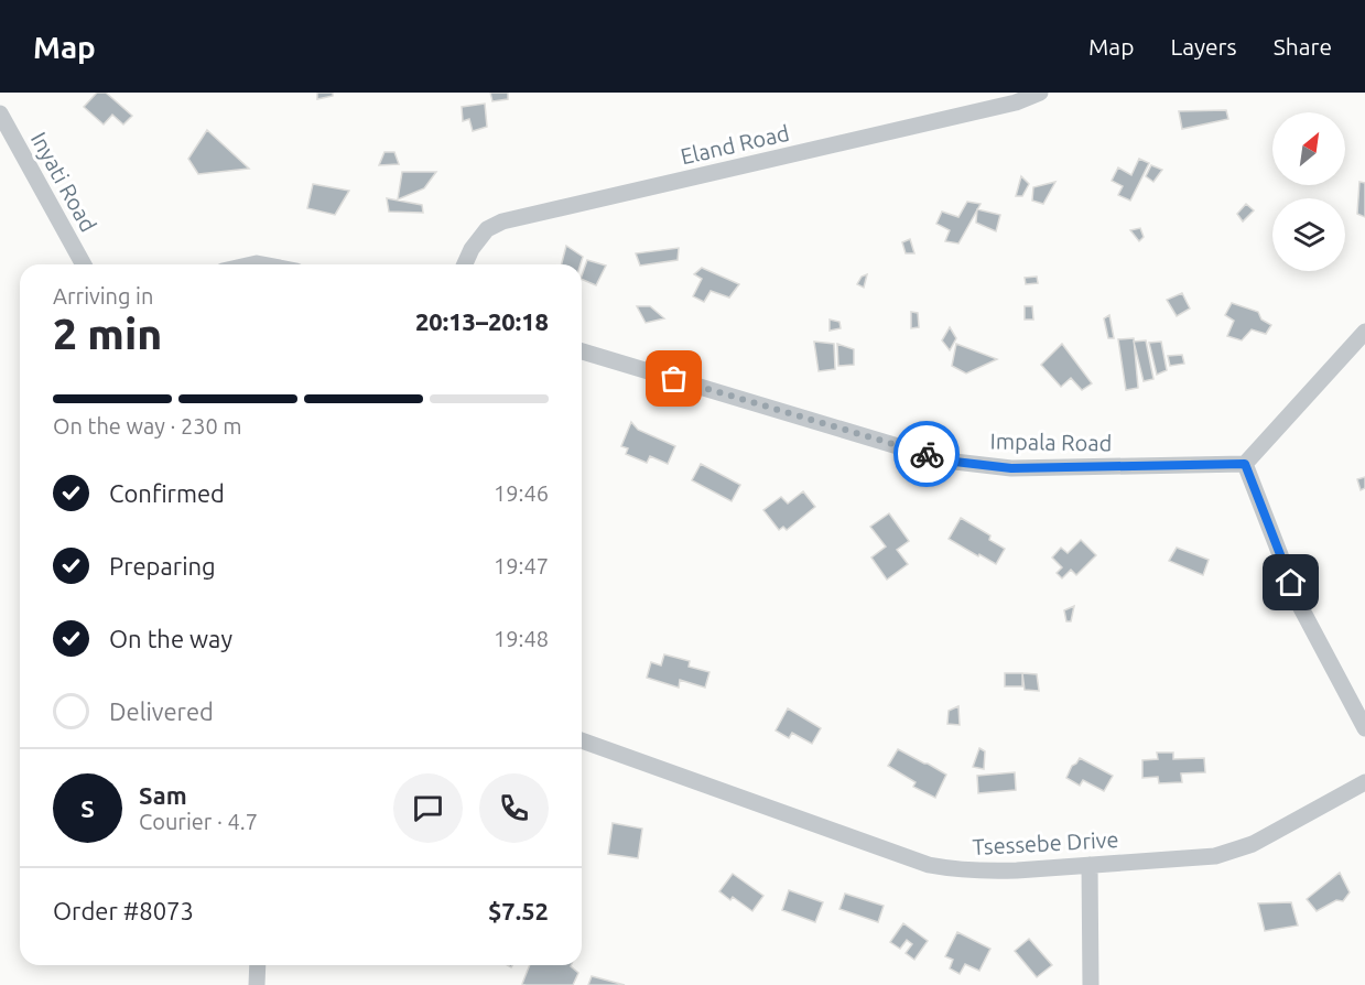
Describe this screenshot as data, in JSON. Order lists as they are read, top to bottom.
{
  "streets": {
    "street": [
      "Eland Road",
      "Inyati Road",
      "Impala Road",
      "Tsessebe Drive"
    ]
  },
  "north": "top right",
  "page": {
    "header": "Map",
    "nav": ["Map", "Layers", "Share"],
    "heading": ["2 min", "Arriving in", "20:13–20:18"],
    "panel": [
      "Sam",
      "Courier · 4.7",
      "Order #8073",
      "$7.52"
    ],
    "bar": "On the way · 230 m",
    "list": [
      ["Confirmed", "19:46"],
      ["Preparing", "19:47"],
      ["On the way", "19:48"],
      "Delivered"
    ],
    "round": "S"
  }
}
